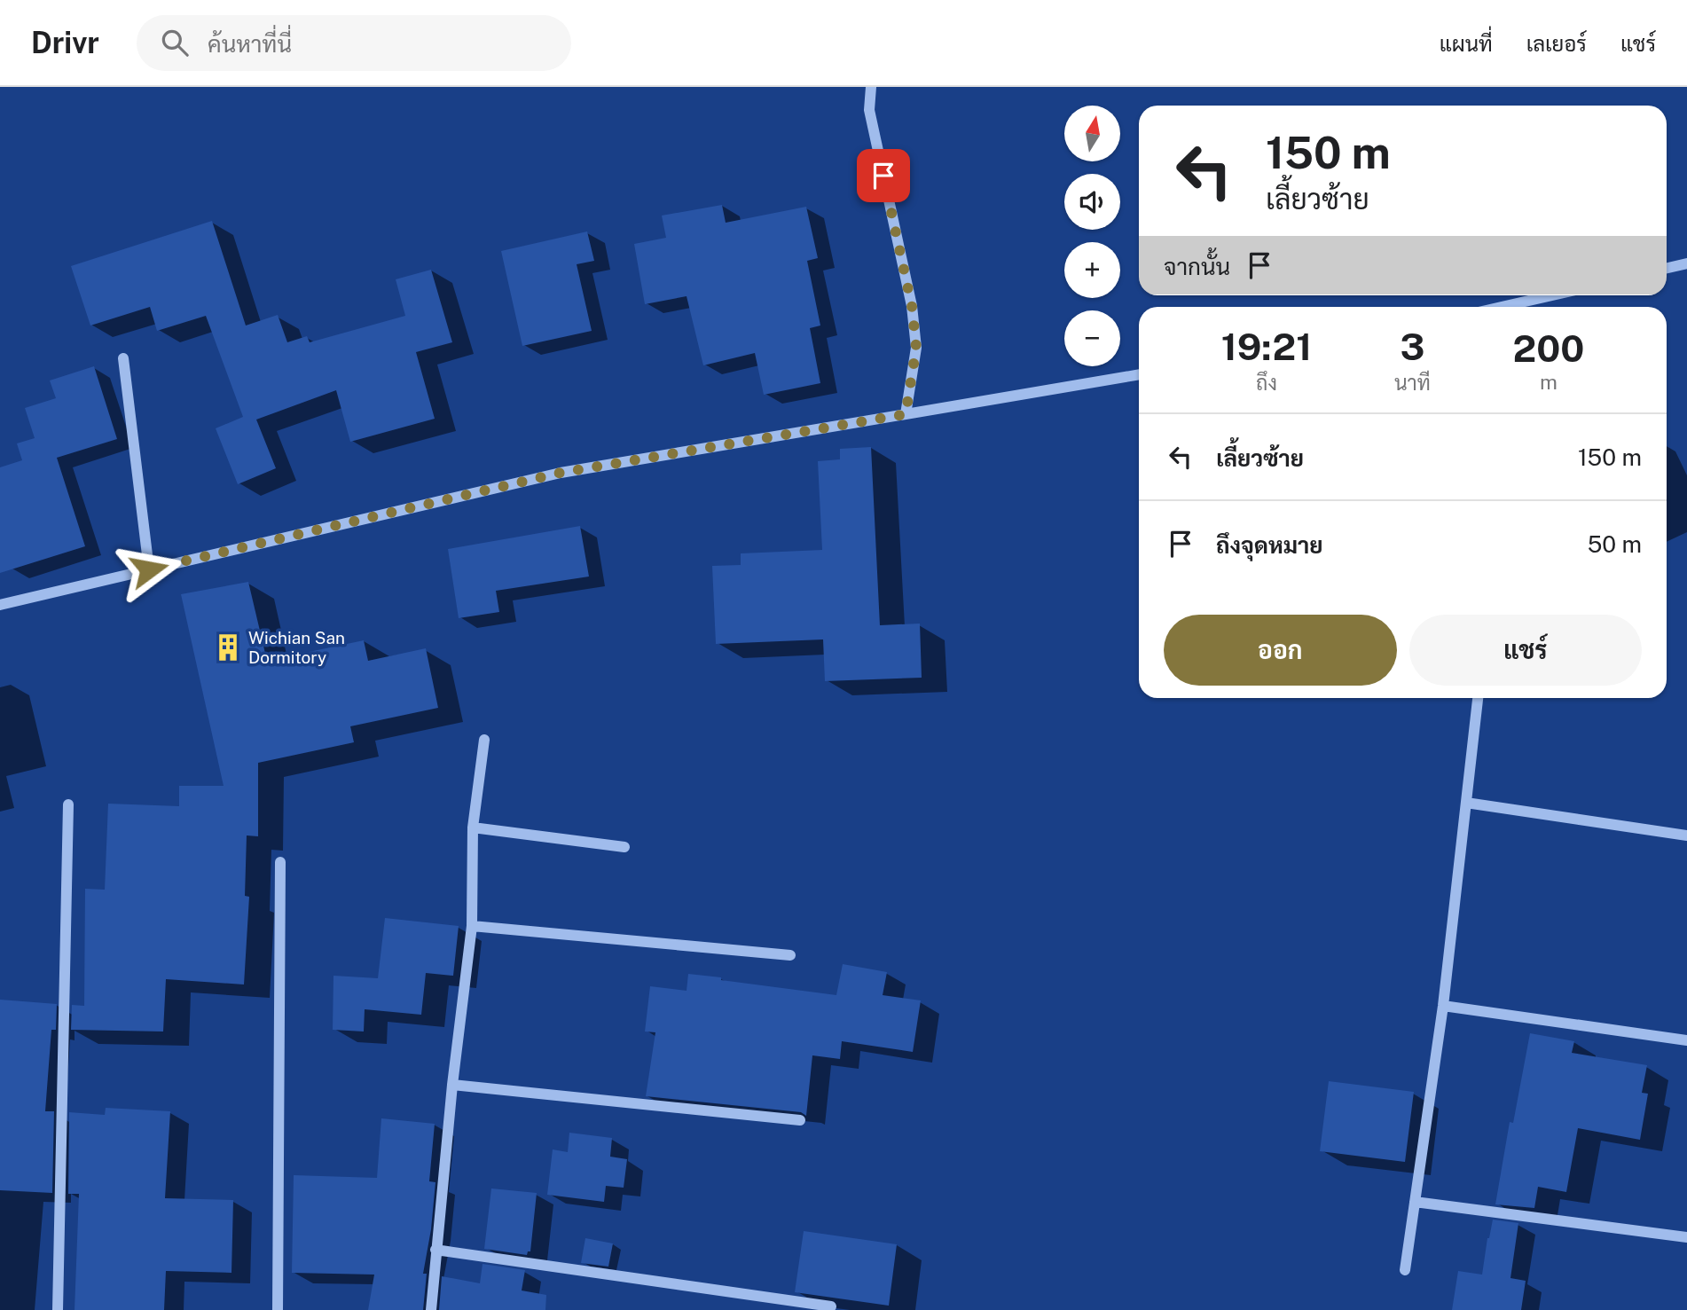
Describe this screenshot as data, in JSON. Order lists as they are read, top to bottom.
{
  "places": {
    "building": ["Wichian San Dormitory"]
  },
  "north": "top",
  "page": {
    "header": "Drivr",
    "search": "ค้นหาที่นี่",
    "nav": ["แผนที่", "เลเยอร์", "แชร์"],
    "map_buttons": ["+", "−"],
    "turn": ["150 m", "เลี้ยวซ้าย"],
    "then": "จากนั้น",
    "eta": [
      "19:21",
      "ถึง",
      "3",
      "นาที",
      "200",
      "m"
    ],
    "list": [
      {
        "name": "เลี้ยวซ้าย",
        "value": "150 m"
      },
      {
        "name": "ถึงจุดหมาย",
        "value": "50 m"
      }
    ],
    "buttons": ["ออก", "แชร์"]
  }
}
